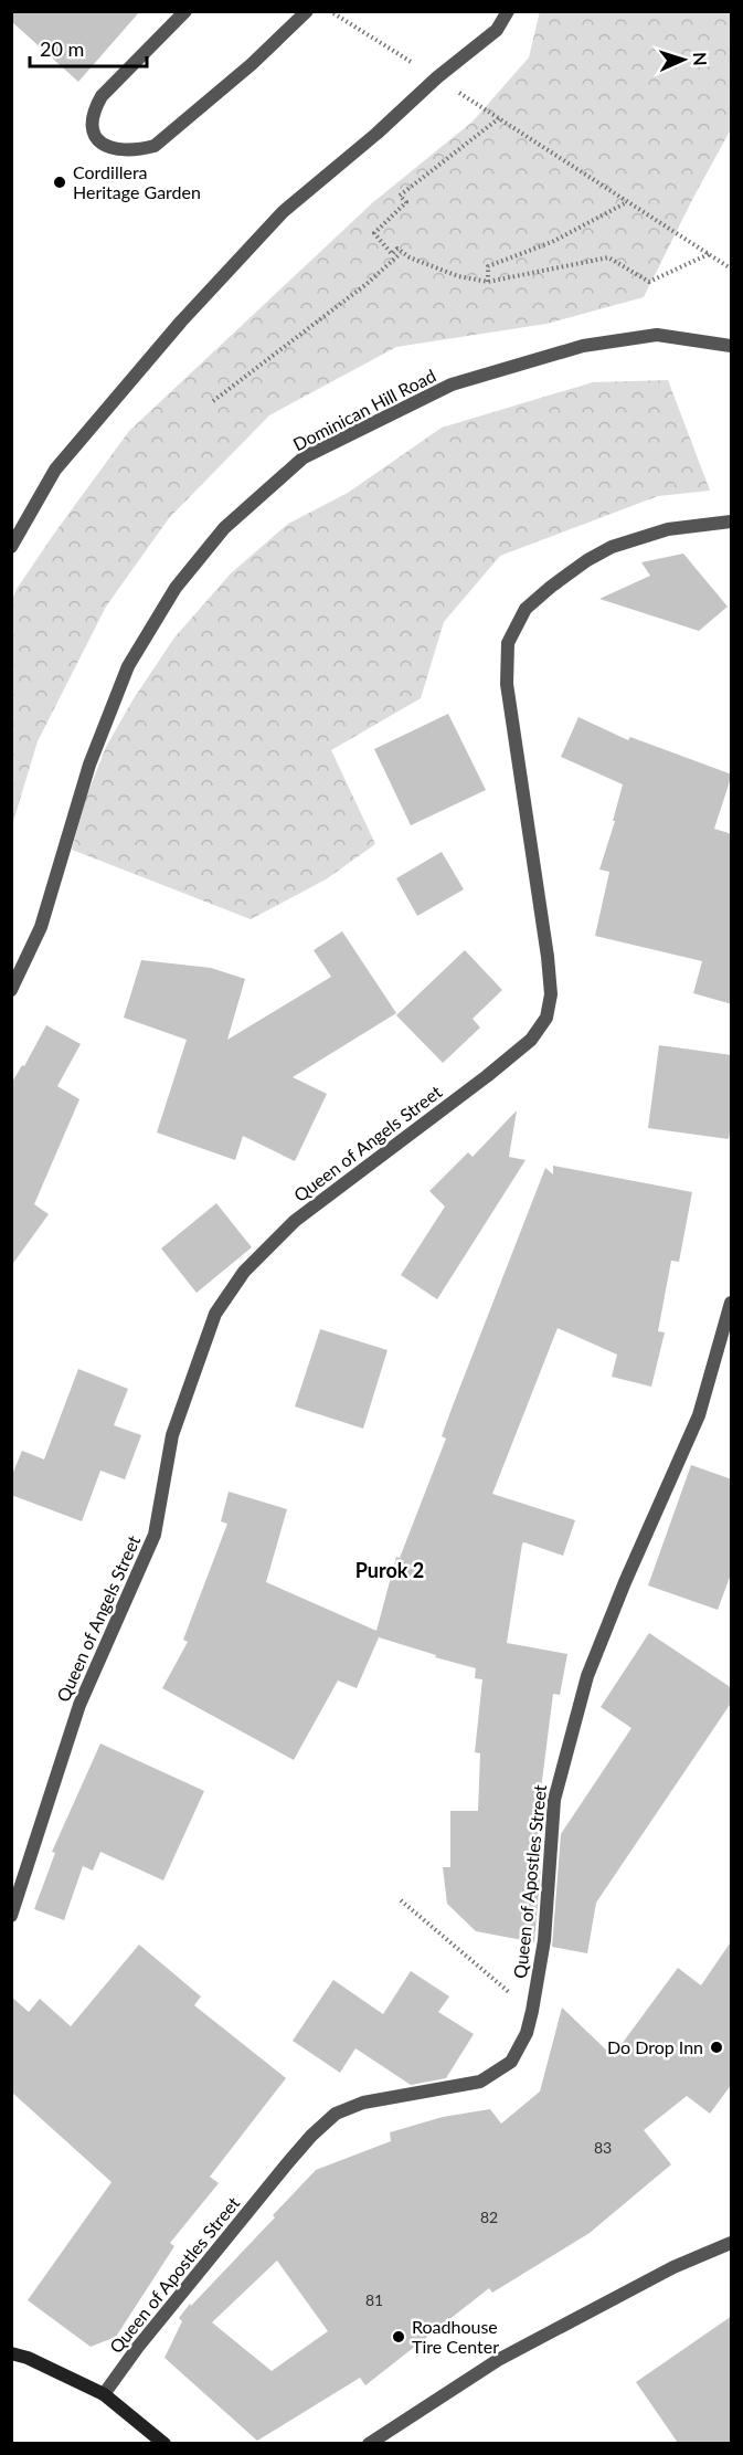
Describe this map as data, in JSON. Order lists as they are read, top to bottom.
{
  "streets": {
    "street": ["Dominican Hill Road", "Queen of Angels Street", "Queen of Apostles Street"]
  },
  "districts": ["Purok 2"],
  "places": ["Cordillera Heritage Garden", "Do Drop Inn", "Roadhouse Tire Center"],
  "house_numbers": ["83", "82", "81"],
  "scale_bar": "20 m",
  "north": "right"
}
